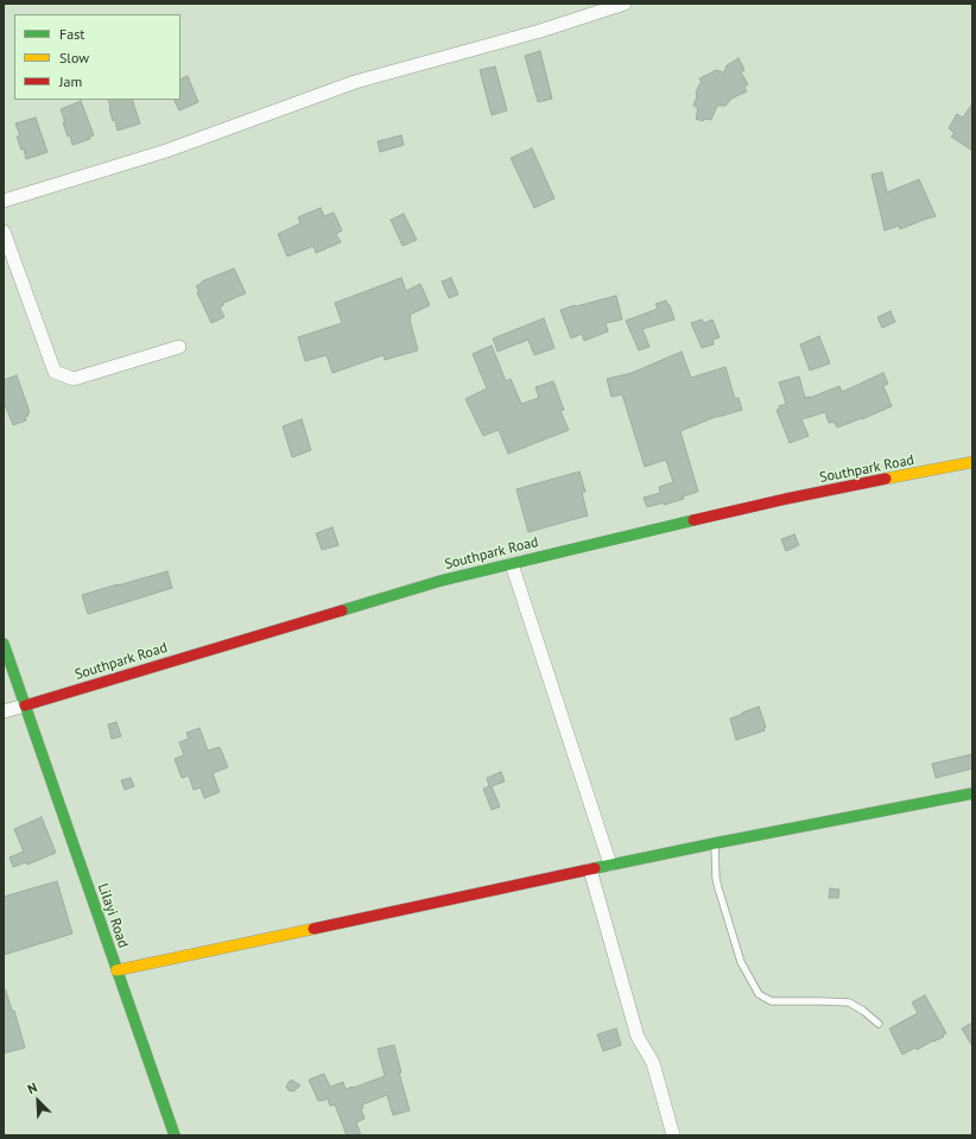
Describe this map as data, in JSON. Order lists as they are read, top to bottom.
{
  "streets": {
    "street": ["Southpark Road", "Lilayi Road"]
  },
  "crossings": [
    ["Southpark Road", "Lilayi Road"]
  ],
  "legend": ["Fast", "Slow", "Jam"],
  "north": "top left"
}
